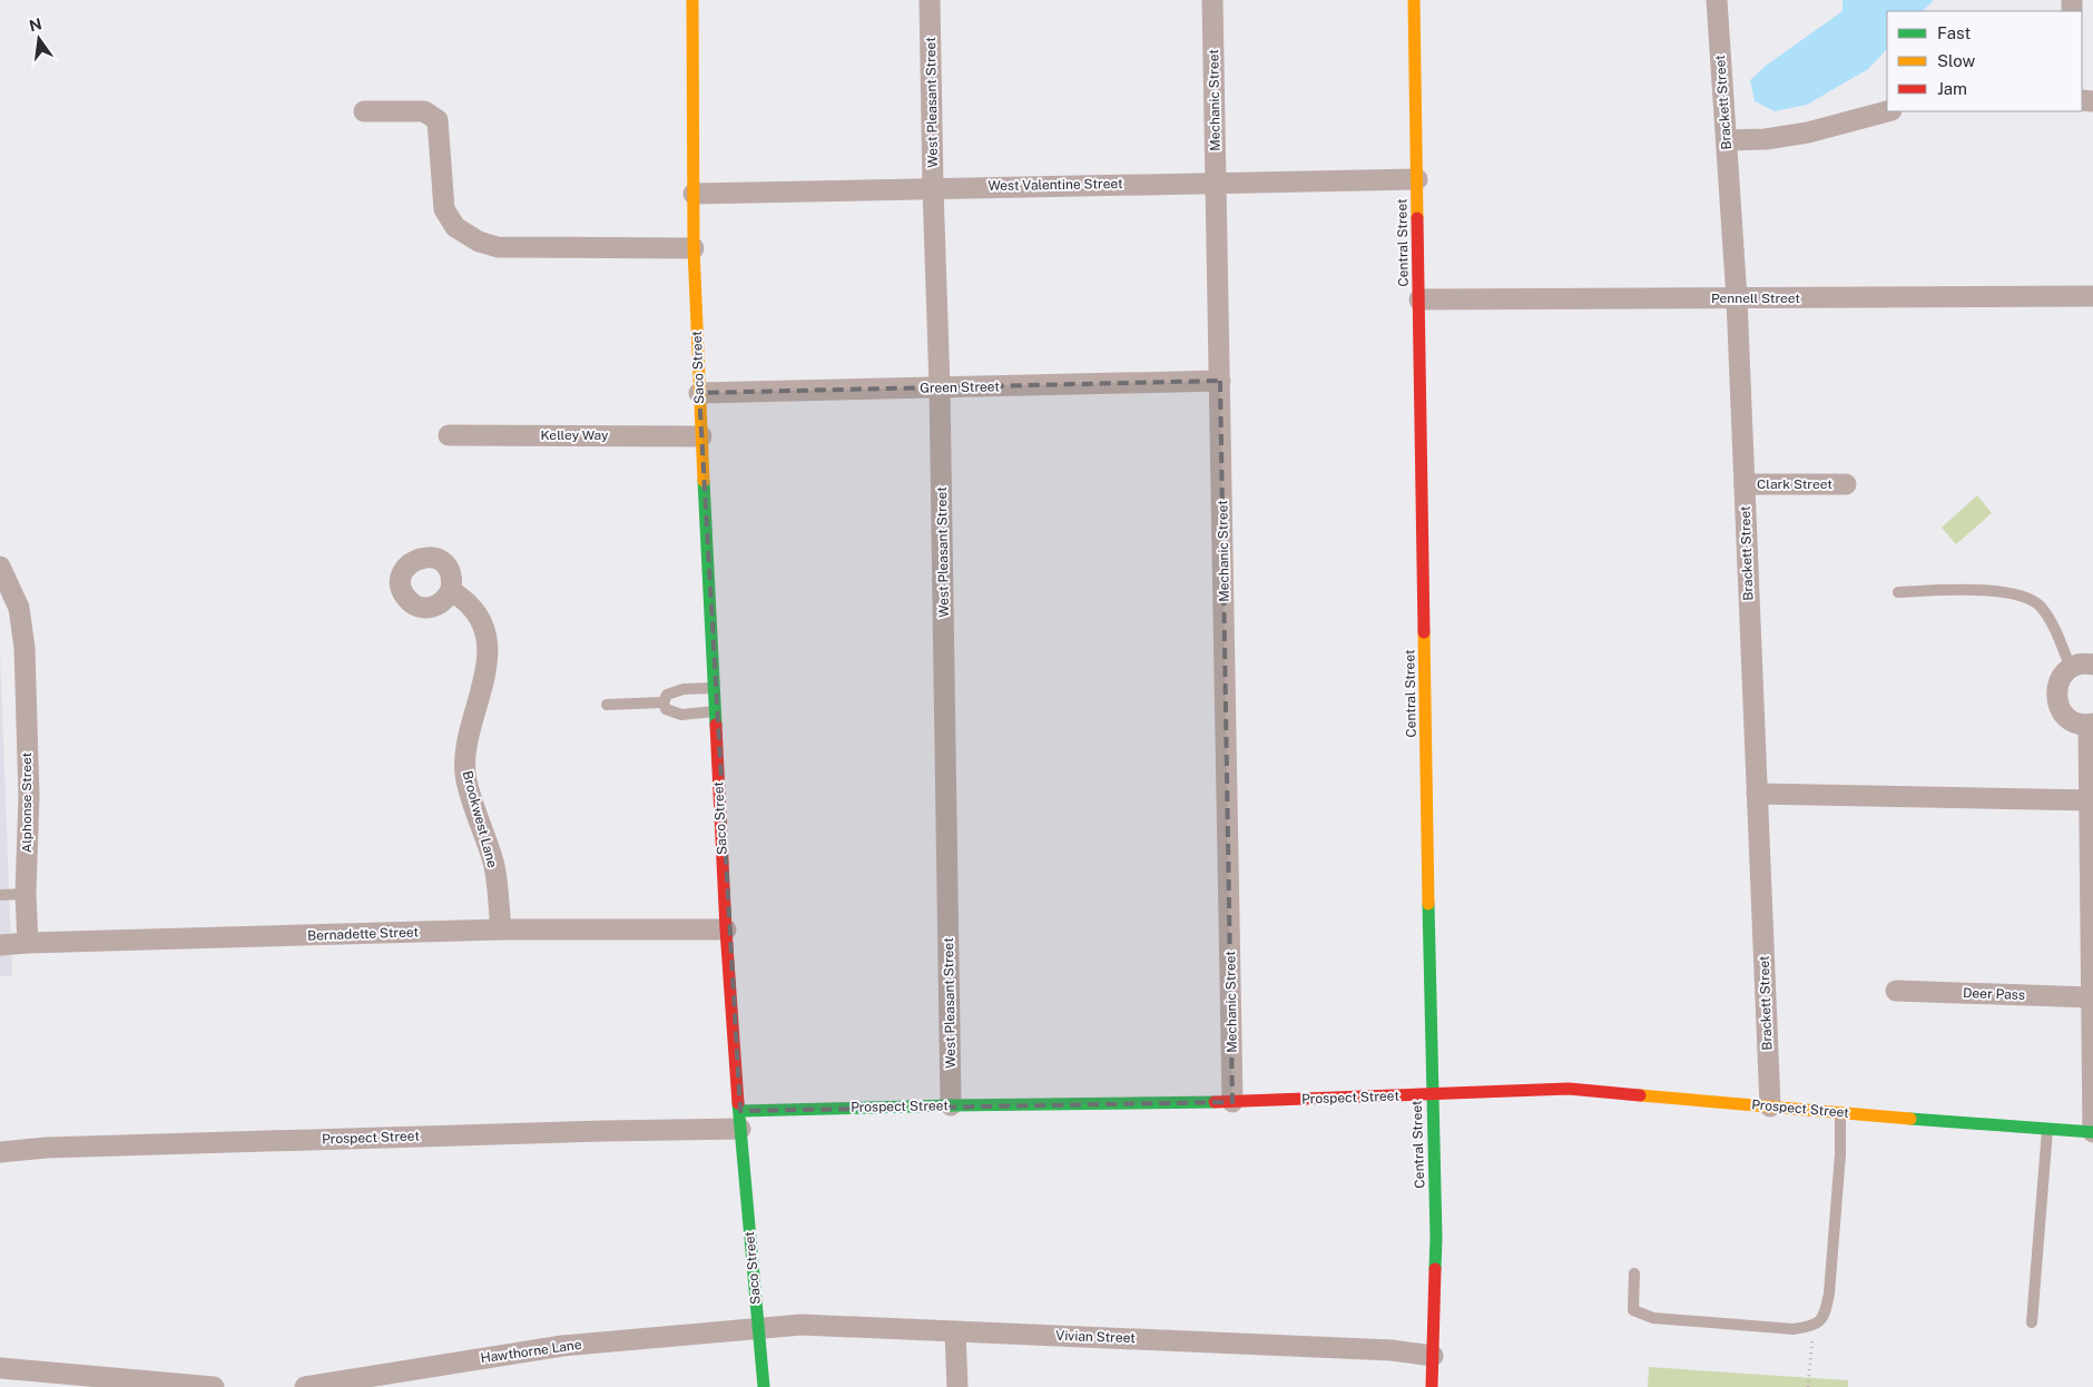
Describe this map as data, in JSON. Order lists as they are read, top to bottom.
{
  "streets": {
    "street": [
      "Mechanic Street",
      "West Pleasant Street",
      "Brackett Street",
      "West Valentine Street",
      "Central Street",
      "Pennell Street",
      "Saco Street",
      "Green Street",
      "Kelley Way",
      "Clark Street",
      "Alphonse Street",
      "Brookwest Lane",
      "Bernadette Street",
      "Deer Pass",
      "Prospect Street",
      "Vivian Street",
      "Hawthorne Lane"
    ]
  },
  "crossings": [
    ["Mechanic Street", "West Valentine Street"],
    ["Mechanic Street", "Green Street"],
    ["Mechanic Street", "Prospect Street"],
    ["West Pleasant Street", "West Valentine Street"],
    ["West Pleasant Street", "Green Street"],
    ["West Pleasant Street", "Prospect Street"],
    ["Brackett Street", "Pennell Street"],
    ["Brackett Street", "Clark Street"],
    ["Brackett Street", "Prospect Street"],
    ["West Valentine Street", "Central Street"],
    ["West Valentine Street", "Saco Street"],
    ["Central Street", "Pennell Street"],
    ["Central Street", "Prospect Street"],
    ["Central Street", "Vivian Street"],
    ["Saco Street", "Green Street"],
    ["Saco Street", "Kelley Way"],
    ["Saco Street", "Bernadette Street"],
    ["Saco Street", "Prospect Street"],
    ["Saco Street", "Vivian Street"],
    ["Saco Street", "Hawthorne Lane"],
    ["Alphonse Street", "Bernadette Street"],
    ["Brookwest Lane", "Bernadette Street"],
    ["Vivian Street", "Hawthorne Lane"]
  ],
  "legend": ["Fast", "Slow", "Jam"],
  "north": "top"
}
